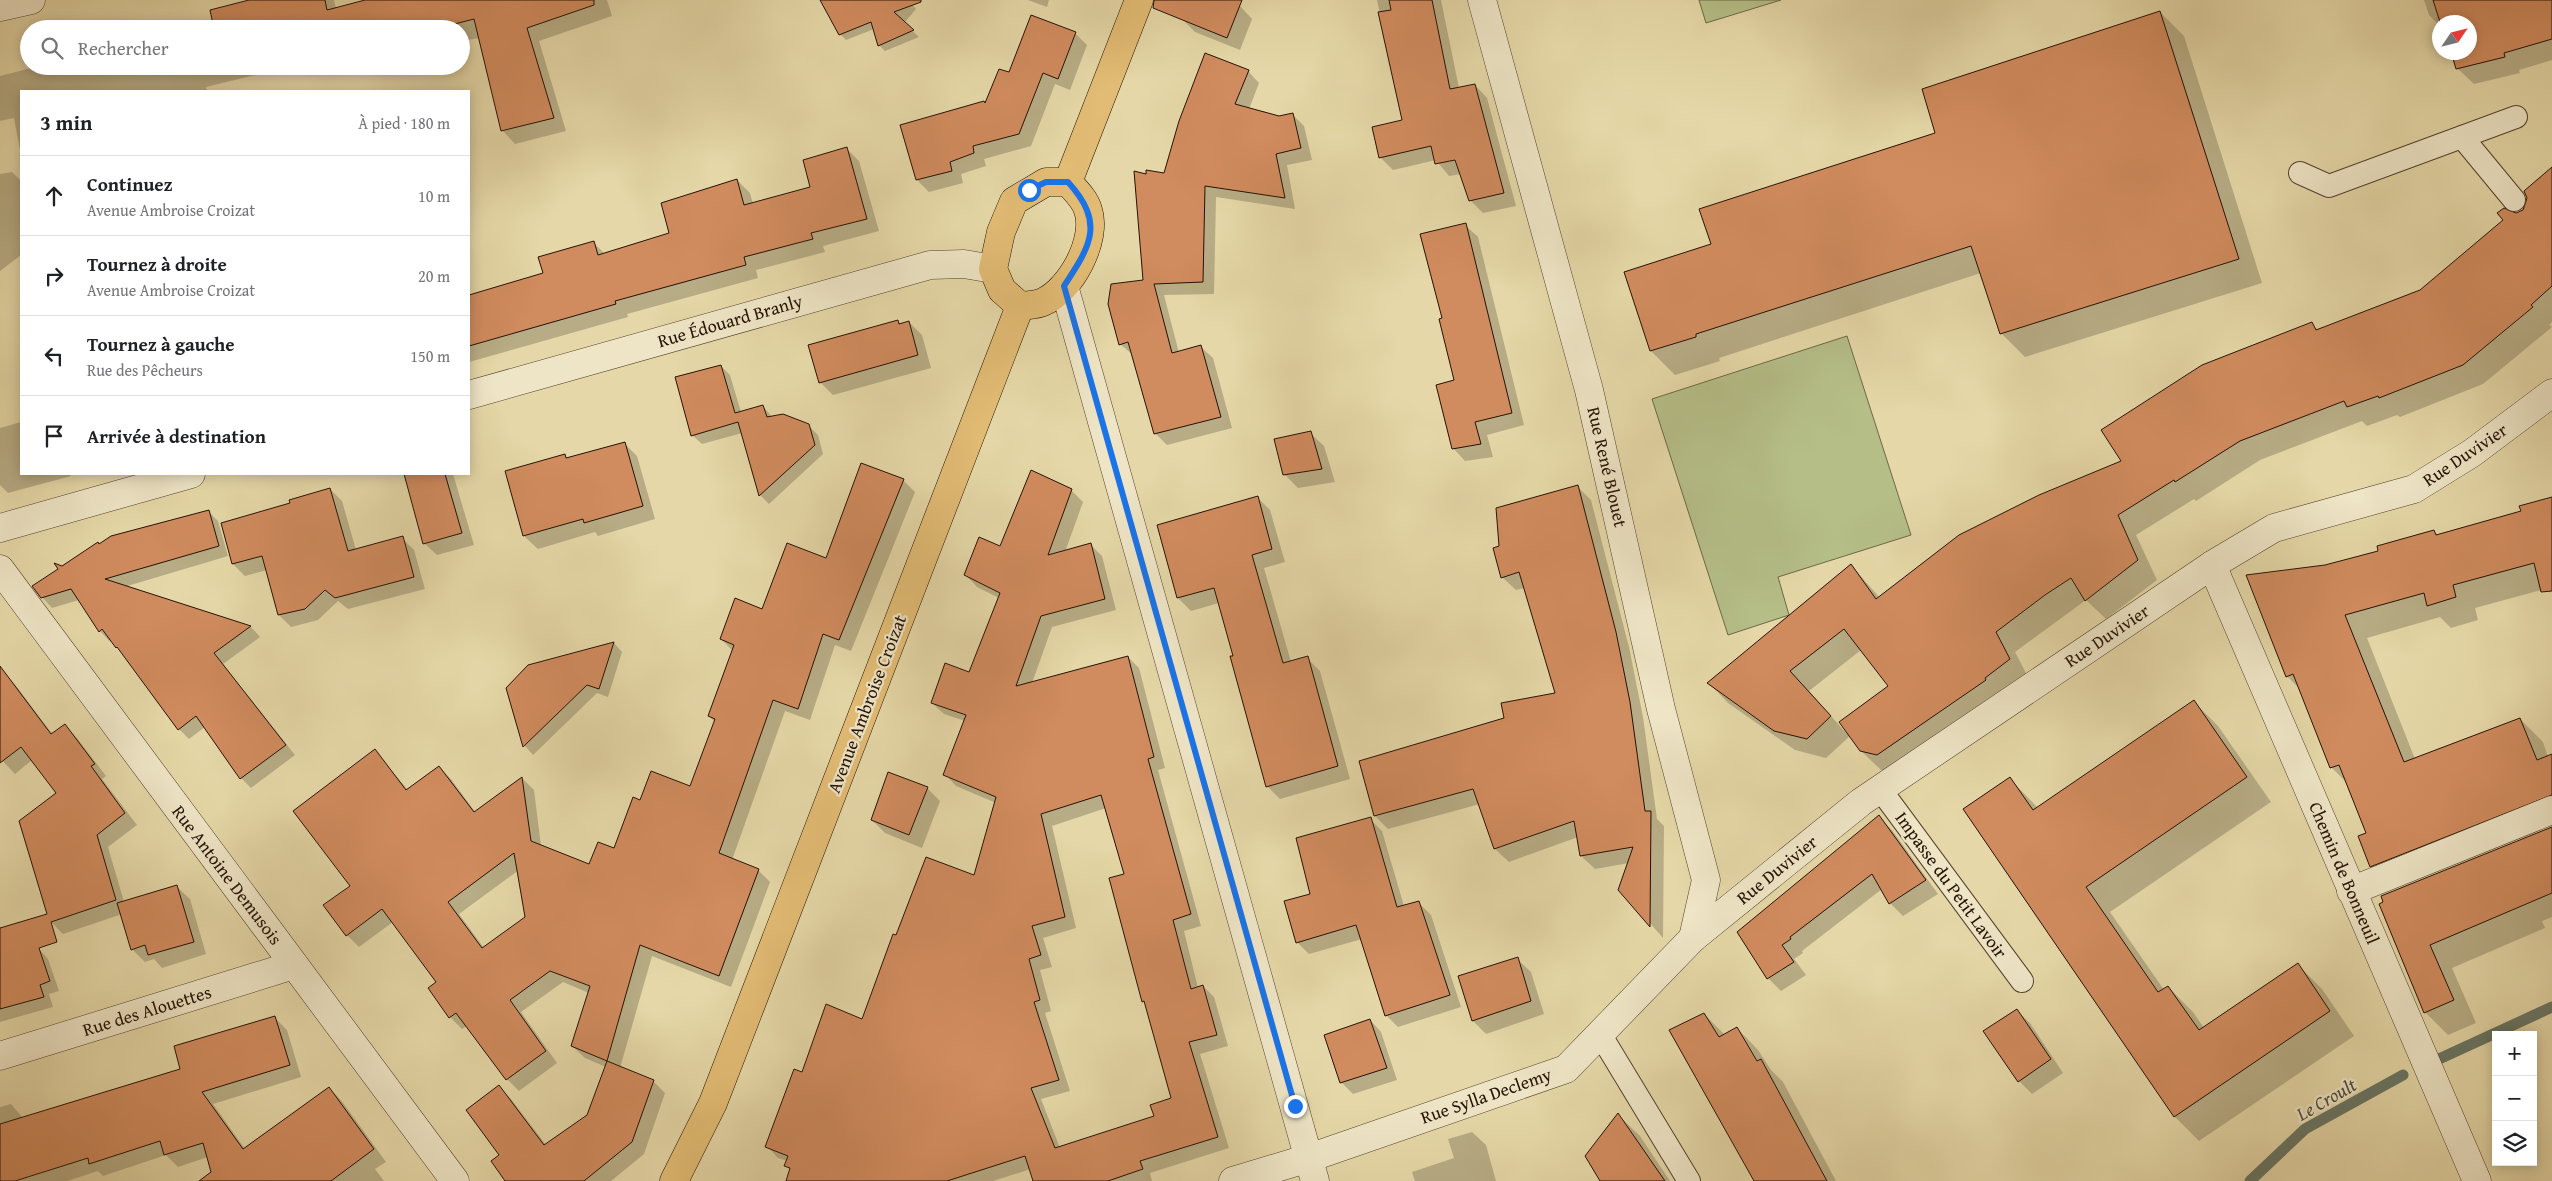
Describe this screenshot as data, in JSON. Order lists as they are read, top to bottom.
{
  "streets": {
    "main road": ["Avenue Ambroise Croizat"],
    "street": [
      "Rue Édouard Branly",
      "Rue Duvivier",
      "Rue René Blouet",
      "Chemin de Bonneuil",
      "Rue Antoine Demusois",
      "Rue des Alouettes",
      "Rue Sylla Declemy"
    ],
    "lane": ["Impasse du Petit Lavoir"]
  },
  "crossings": [
    ["Rue Édouard Branly", "Avenue Ambroise Croizat"],
    ["Rue Duvivier", "Rue René Blouet"],
    ["Rue Duvivier", "Chemin de Bonneuil"],
    ["Rue Duvivier", "Impasse du Petit Lavoir"],
    ["Rue Duvivier", "Rue Sylla Declemy"],
    ["Rue René Blouet", "Rue Sylla Declemy"],
    ["Rue Antoine Demusois", "Rue des Alouettes"]
  ],
  "water": ["Le Croult"],
  "north": "top right",
  "page": {
    "search": "Rechercher",
    "heading": ["3 min", "À pied · 180 m"],
    "list": [
      ["Continuez", "Avenue Ambroise Croizat", "10 m"],
      ["Tournez à droite", "Avenue Ambroise Croizat", "20 m"],
      ["Tournez à gauche", "Rue des Pêcheurs", "150 m"],
      "Arrivée à destination"
    ],
    "map_buttons": ["+", "−"]
  }
}
